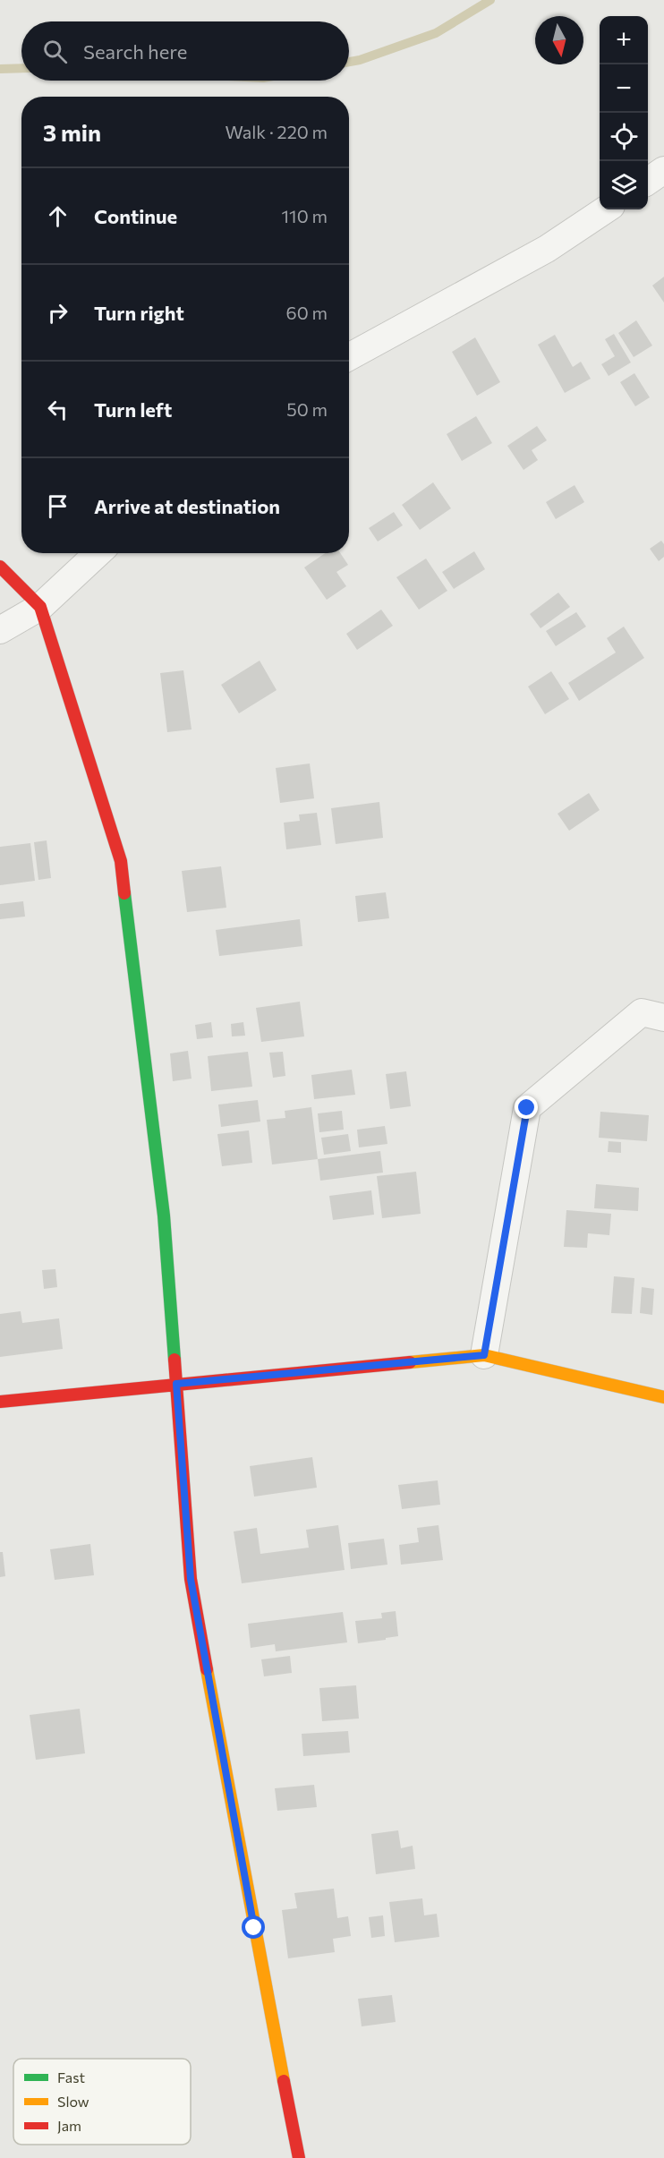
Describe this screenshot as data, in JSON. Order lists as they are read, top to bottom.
{
  "legend": ["Fast", "Slow", "Jam"],
  "north": "bottom",
  "page": {
    "map_buttons": ["+", "−"],
    "search": "Search here",
    "heading": ["3 min", "Walk · 220 m"],
    "list": [
      ["Continue", "110 m"],
      ["Turn right", "60 m"],
      ["Turn left", "50 m"],
      "Arrive at destination"
    ]
  }
}
